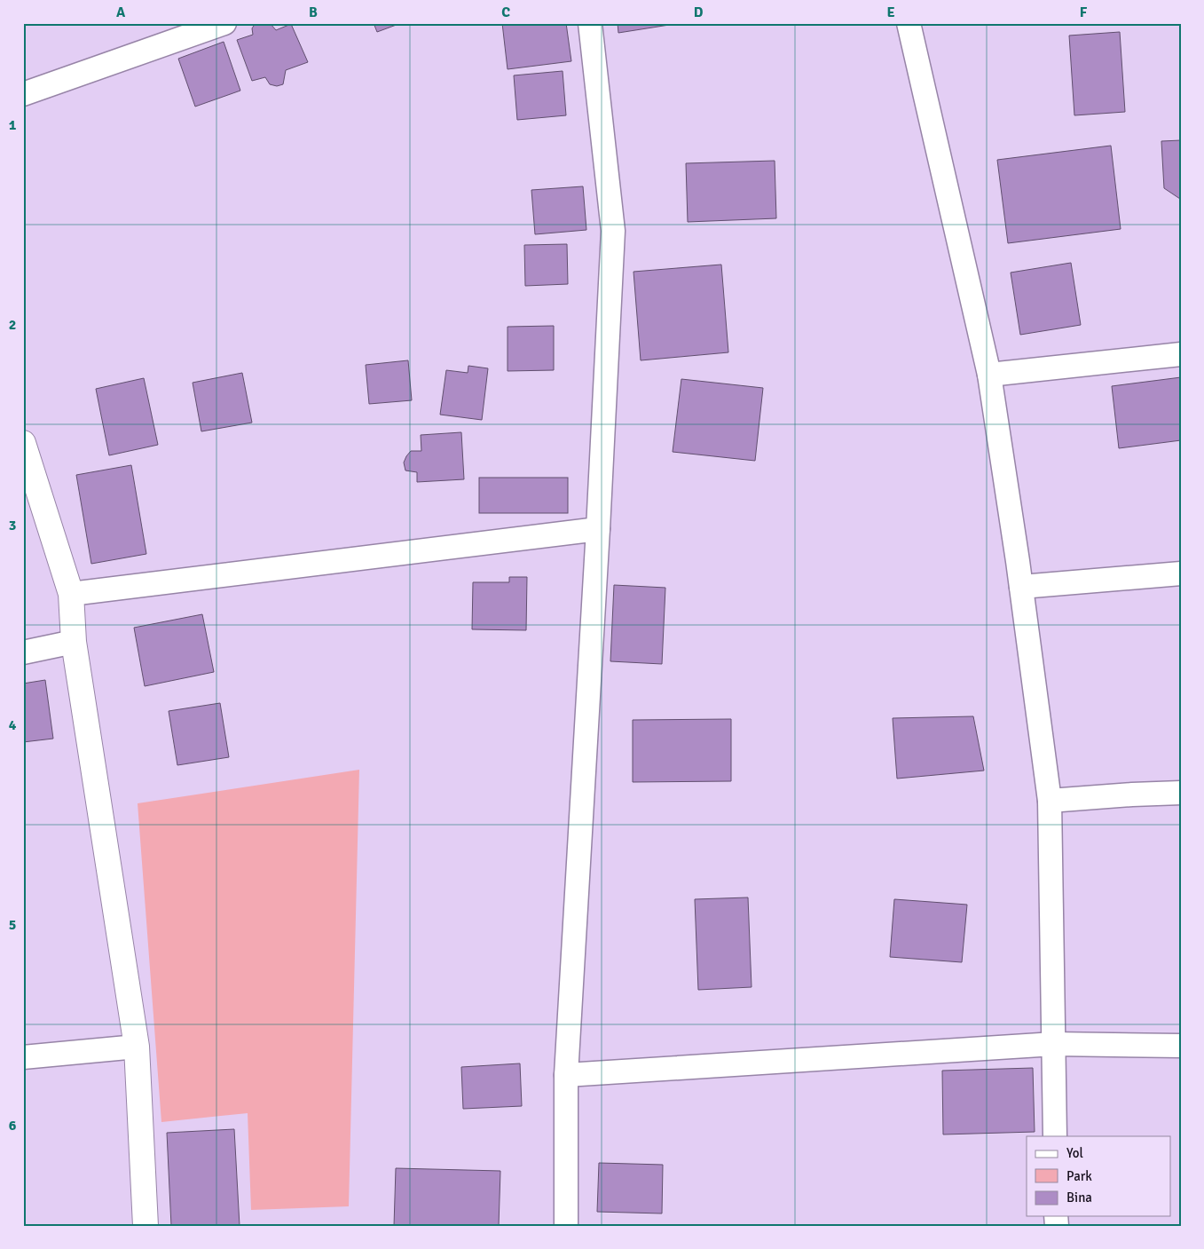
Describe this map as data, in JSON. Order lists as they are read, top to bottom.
{
  "legend": ["Yol", "Park", "Bina"],
  "grid": {
    "columns": [
      "A",
      "B",
      "C",
      "D",
      "E",
      "F"
    ],
    "rows": [
      "1",
      "2",
      "3",
      "4",
      "5",
      "6"
    ]
  }
}
